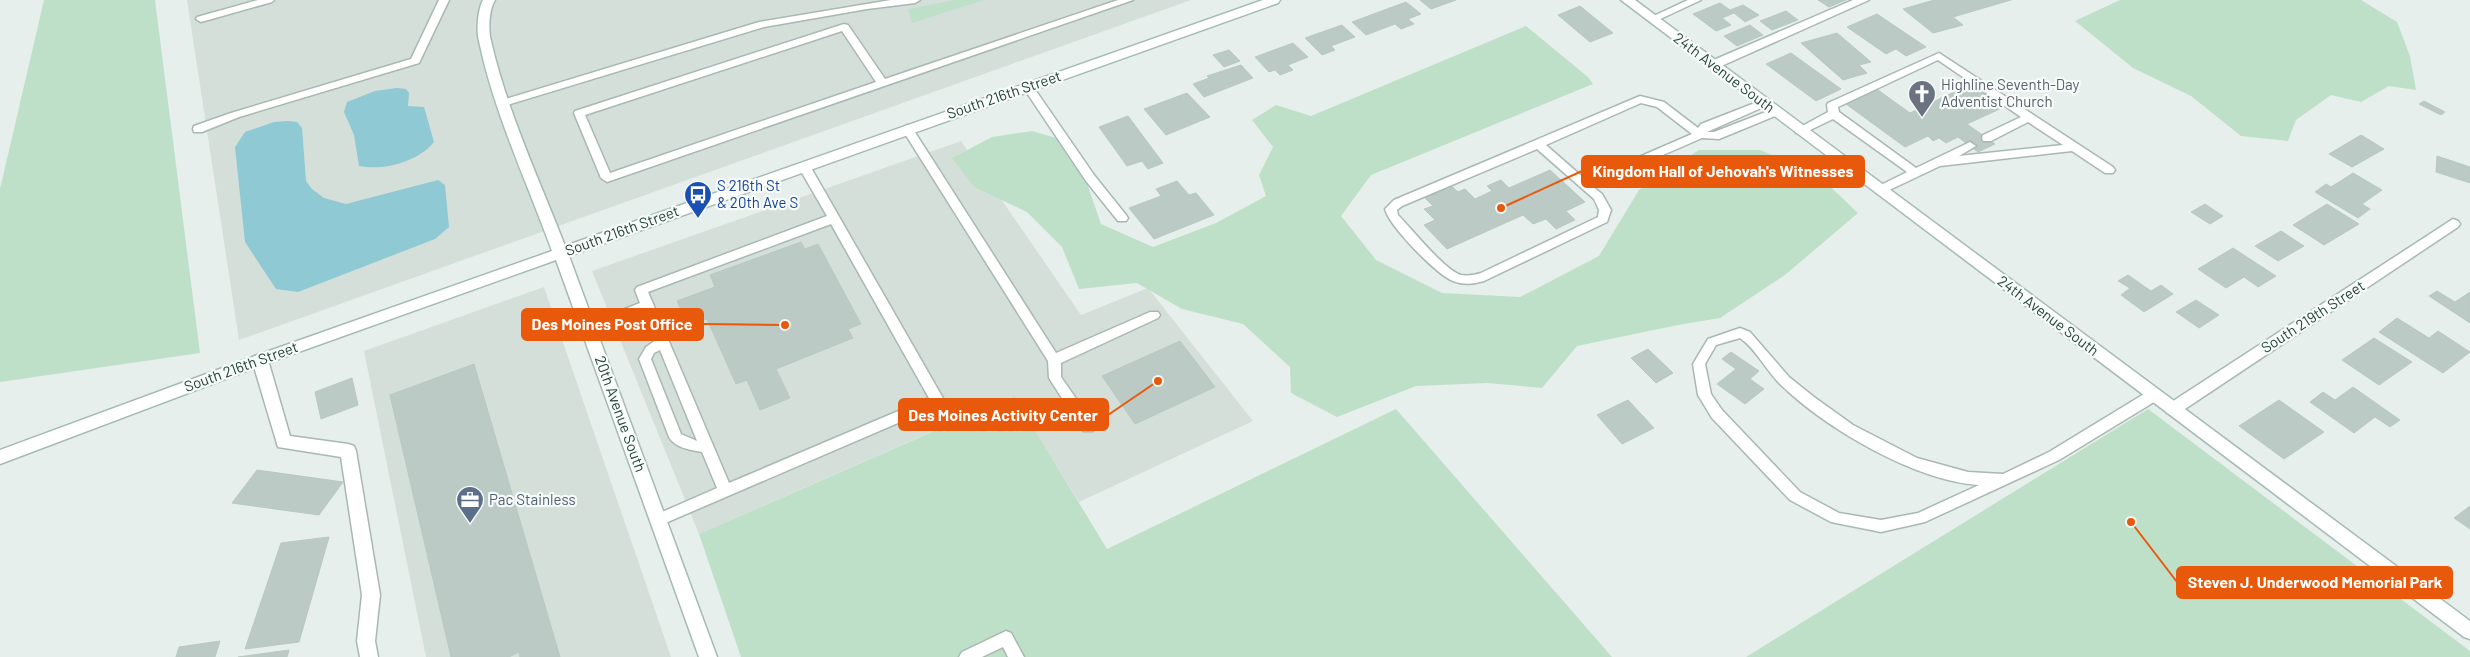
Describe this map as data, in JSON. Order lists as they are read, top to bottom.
{
  "streets": {
    "street": [
      "24th Avenue South",
      "South 216th Street",
      "South 219th Street",
      "20th Avenue South"
    ]
  },
  "crossings": [
    ["24th Avenue South", "South 219th Street"],
    ["South 216th Street", "20th Avenue South"]
  ],
  "places": {
    "church": ["Highline Seventh-Day Adventist Church"],
    "other": [
      "Kingdom Hall of Jehovah's Witnesses",
      "Des Moines Post Office",
      "Des Moines Activity Center",
      "Steven J. Underwood Memorial Park"
    ],
    "bus stop": ["S 216th St & 20th Ave S"],
    "office": ["Pac Stainless"]
  }
}
